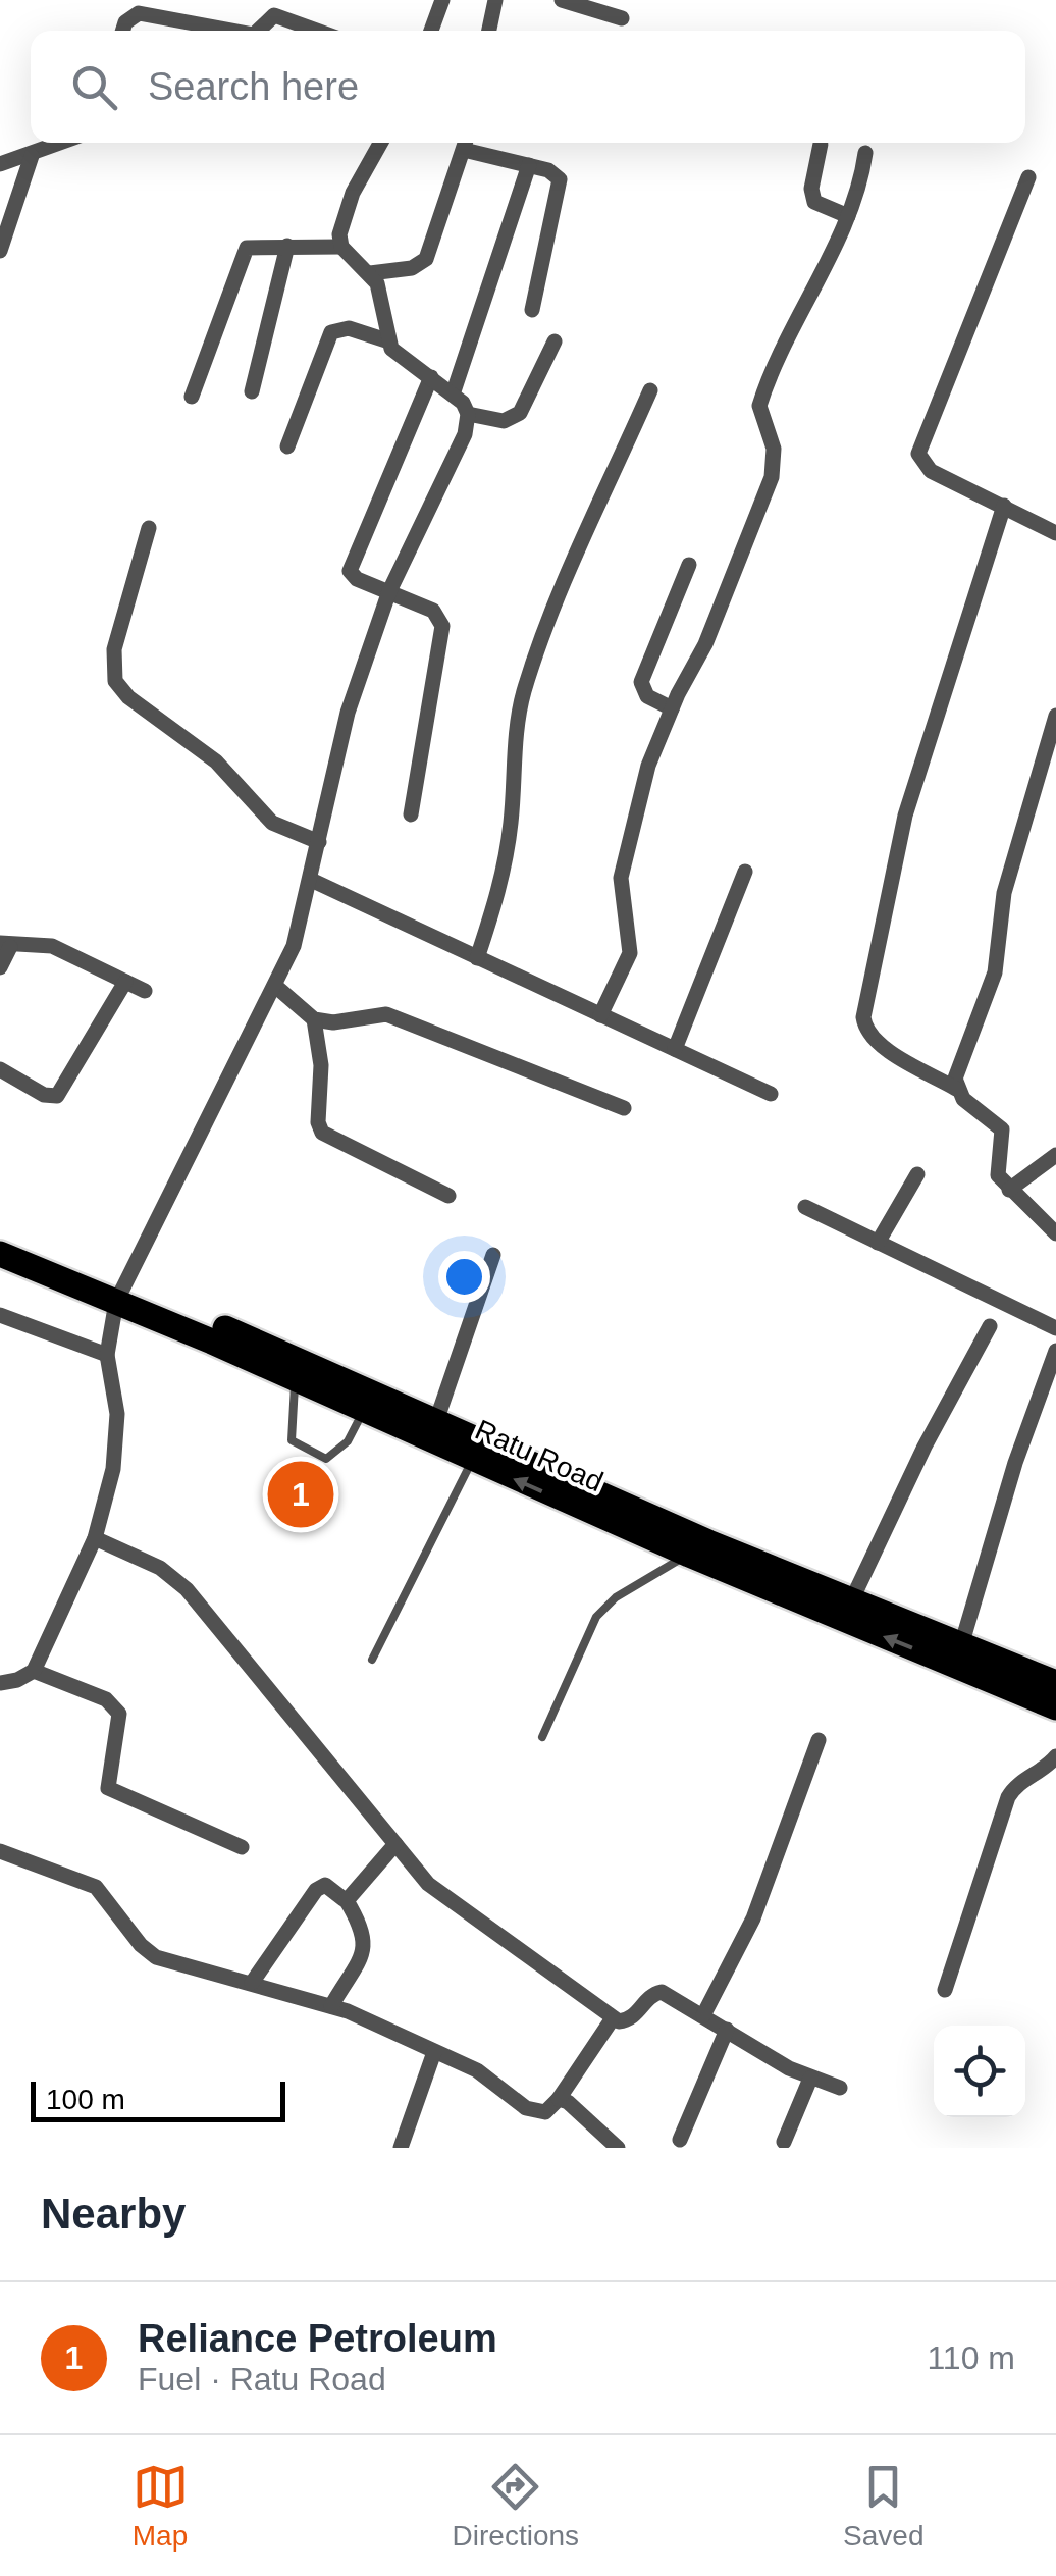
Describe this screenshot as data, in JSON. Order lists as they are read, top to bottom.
{
  "streets": {
    "main road": ["Ratu Road"]
  },
  "scale_bar": "100 m",
  "page": {
    "search": "Search here",
    "pins": "1",
    "scale": "100 m",
    "heading": "Nearby",
    "list": [
      {
        "mark": "1",
        "name": "Reliance Petroleum",
        "note": "Fuel · Ratu Road",
        "value": "110 m"
      }
    ],
    "nav": ["Map", "Directions", "Saved"]
  }
}
